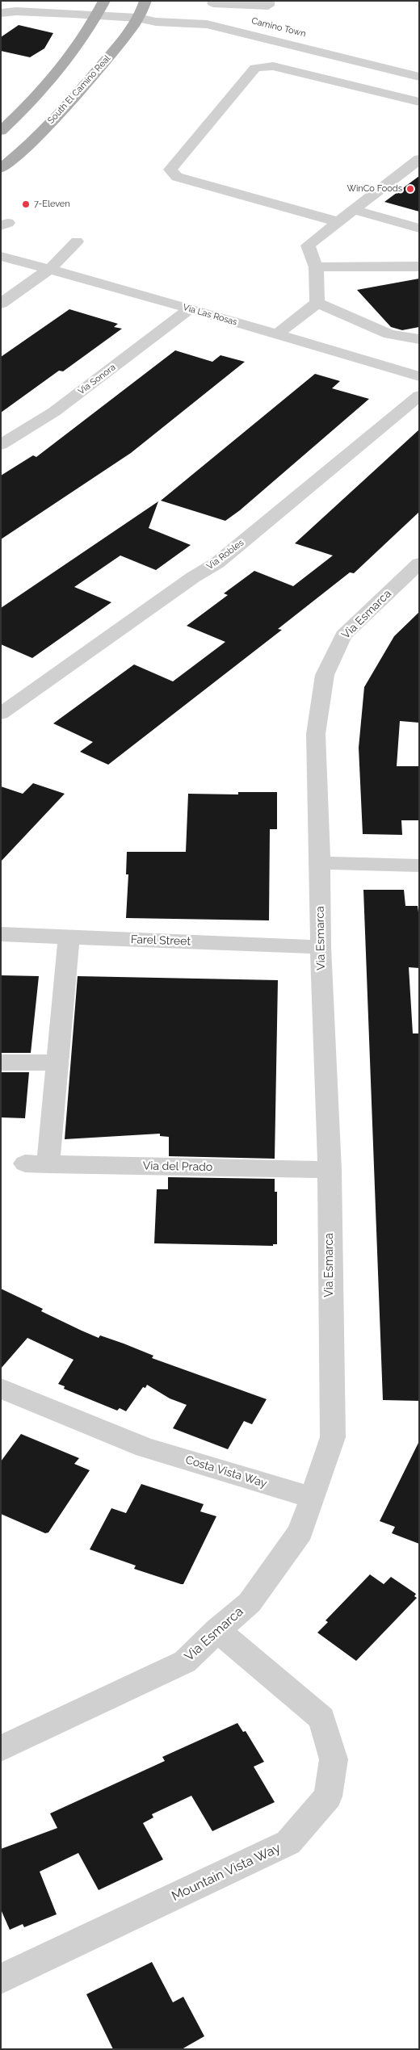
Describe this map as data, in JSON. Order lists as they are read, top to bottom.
{
  "streets": {
    "main road": ["South El Camino Real"],
    "street": [
      "Camino Town",
      "Via Las Rosas",
      "Via Sonora",
      "Via Robles",
      "Via Esmarca",
      "Farel Street",
      "Via del Prado",
      "Costa Vista Way",
      "Mountain Vista Way"
    ]
  },
  "crossings": [
    ["Camino Town", "South El Camino Real"],
    ["Via Las Rosas", "Via Sonora"],
    ["Via Esmarca", "Farel Street"],
    ["Via Esmarca", "Via del Prado"],
    ["Via Esmarca", "Costa Vista Way"],
    ["Via Esmarca", "Mountain Vista Way"]
  ],
  "places": ["WinCo Foods", "7-Eleven"]
}
